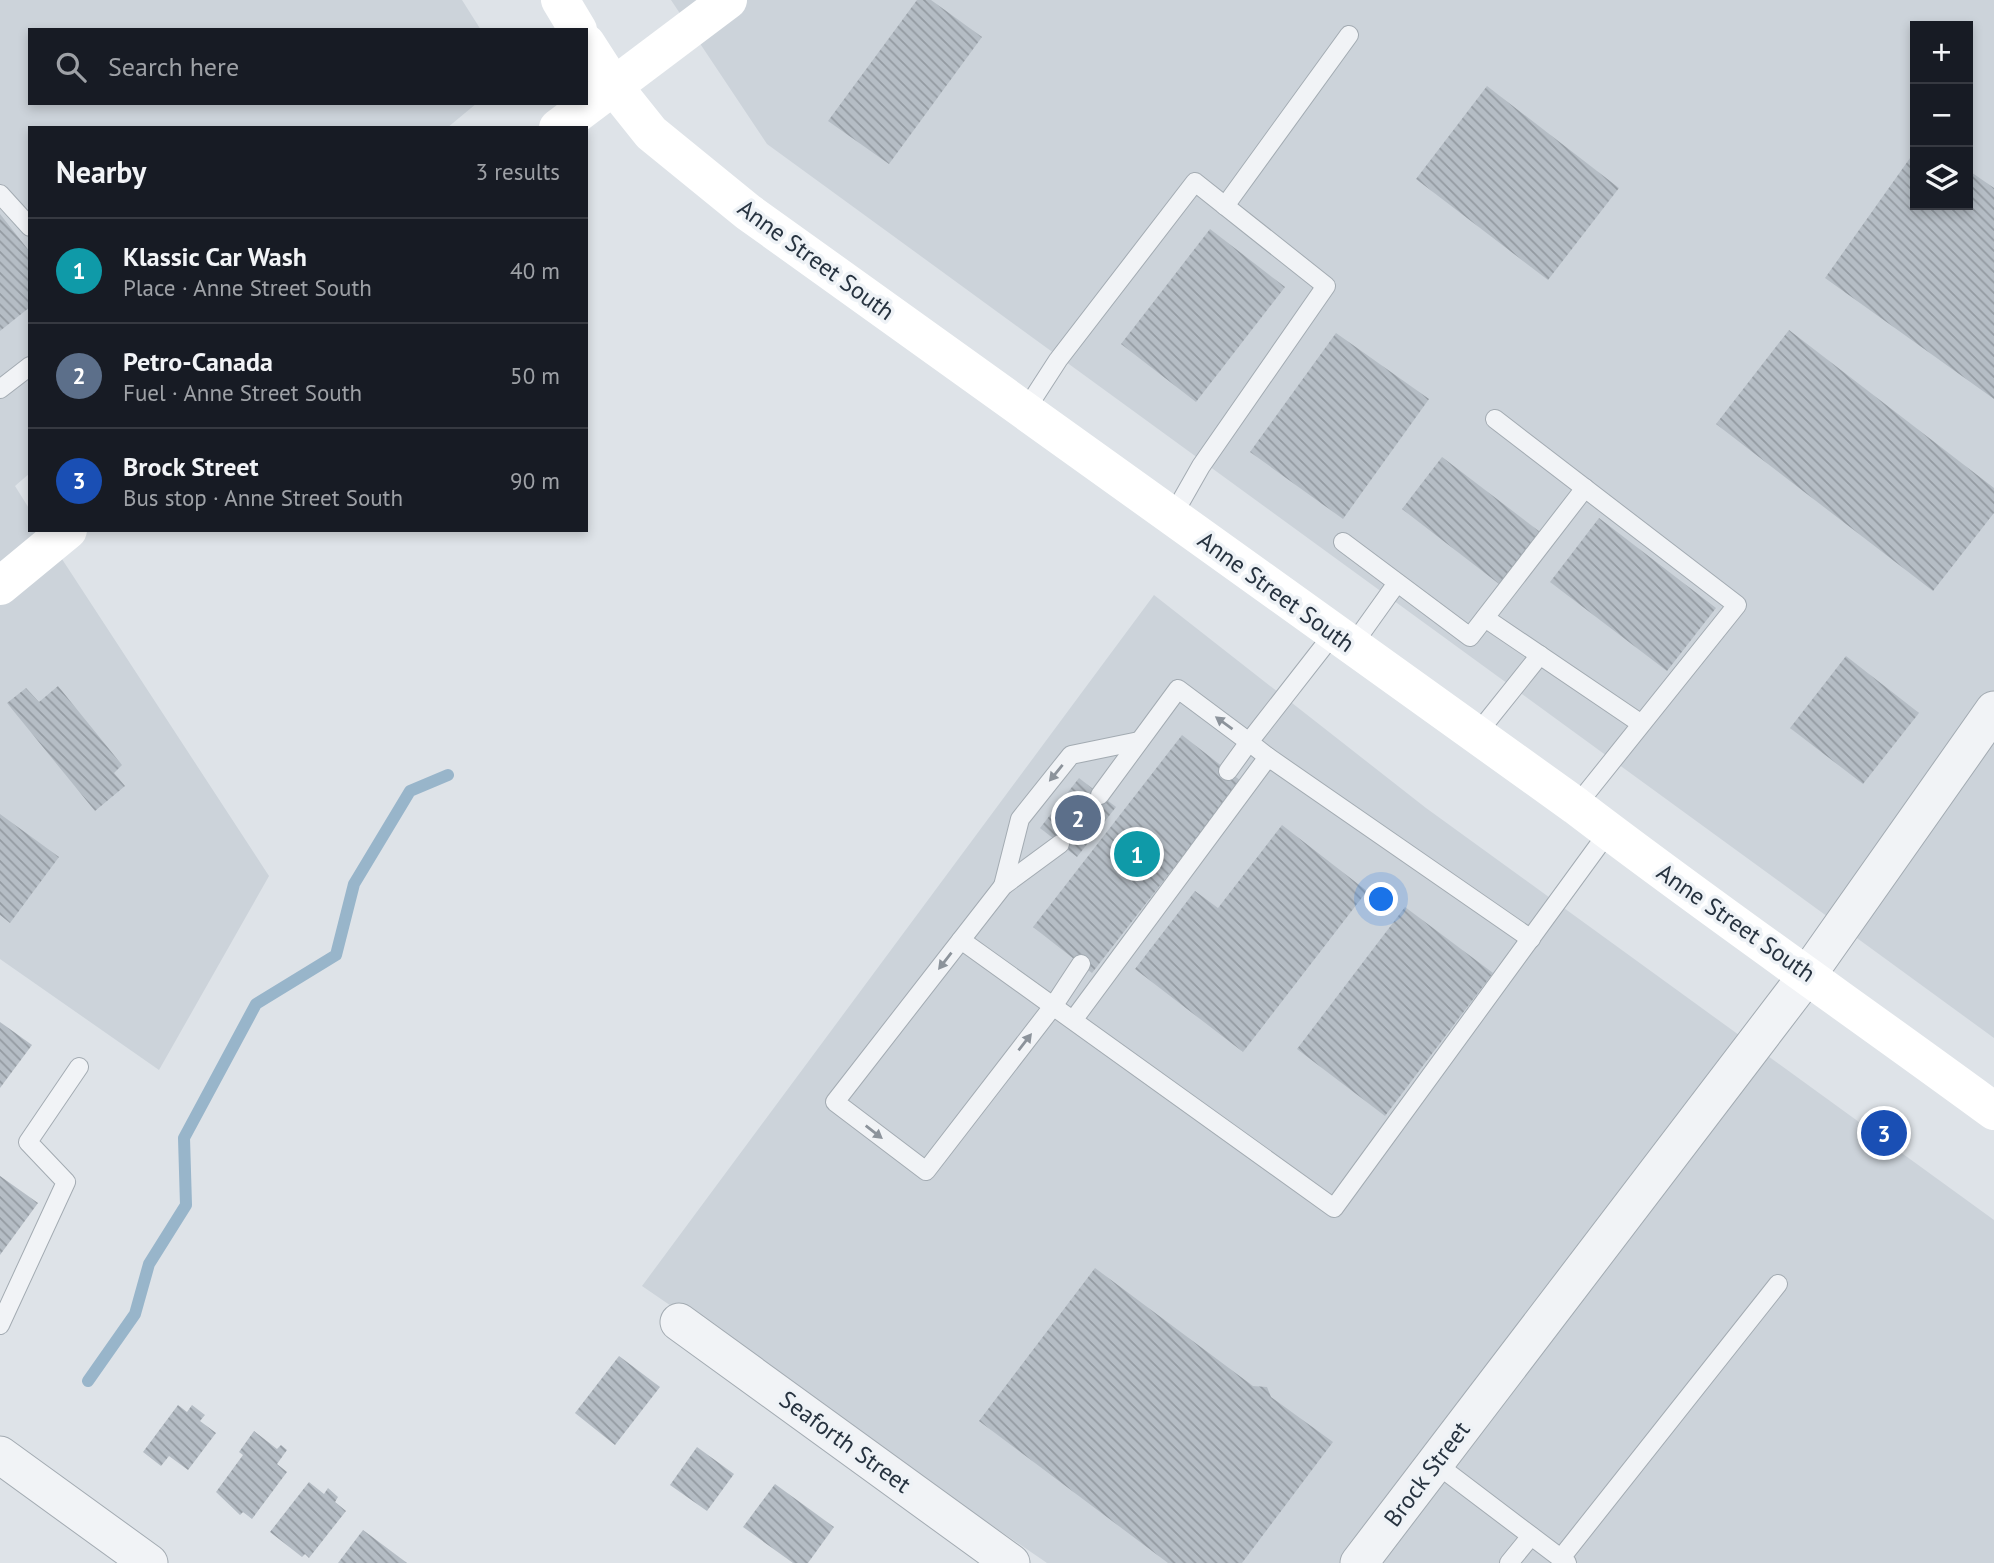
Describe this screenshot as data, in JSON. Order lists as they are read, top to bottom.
{
  "streets": {
    "street": ["Anne Street South", "Seaforth Street", "Brock Street"]
  },
  "crossings": [
    ["Anne Street South", "Brock Street"]
  ],
  "page": {
    "map_buttons": ["+", "−"],
    "search": "Search here",
    "heading": ["Nearby", "3 results"],
    "list": [
      {
        "mark": "1",
        "name": "Klassic Car Wash",
        "note": "Place · Anne Street South",
        "value": "40 m"
      },
      {
        "mark": "2",
        "name": "Petro-Canada",
        "note": "Fuel · Anne Street South",
        "value": "50 m"
      },
      {
        "mark": "3",
        "name": "Brock Street",
        "note": "Bus stop · Anne Street South",
        "value": "90 m"
      }
    ],
    "pins": ["2", "1", "3"]
  }
}
